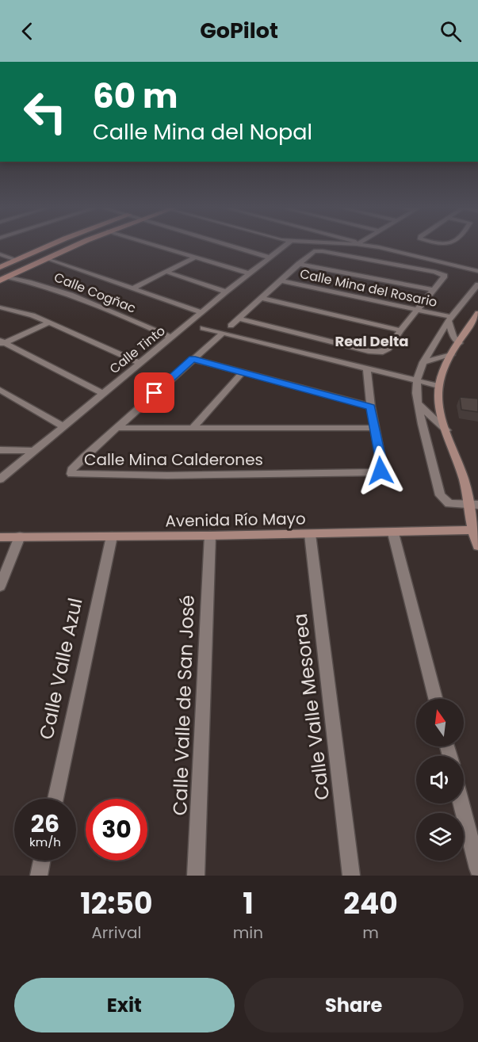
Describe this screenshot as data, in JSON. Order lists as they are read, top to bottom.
{
  "streets": {
    "street": [
      "Calle Mina del Rosario",
      "Calle Cogñac",
      "Calle Tinto",
      "Calle Mina Calderones",
      "Avenida Río Mayo",
      "Calle Valle Azul",
      "Calle Valle de San José",
      "Calle Valle Mesorea"
    ]
  },
  "crossings": [
    ["Calle Cogñac", "Calle Tinto"],
    ["Avenida Río Mayo", "Calle Valle Azul"],
    ["Avenida Río Mayo", "Calle Valle de San José"],
    ["Avenida Río Mayo", "Calle Valle Mesorea"]
  ],
  "districts": ["Real Delta"],
  "north": "top",
  "page": {
    "header": "GoPilot",
    "turn": ["60 m", "Calle Mina del Nopal"],
    "speed": "26 km/h",
    "limit": "30",
    "eta": [
      "12:50",
      "Arrival",
      "1",
      "min",
      "240",
      "m"
    ],
    "buttons": ["Exit", "Share"]
  }
}
